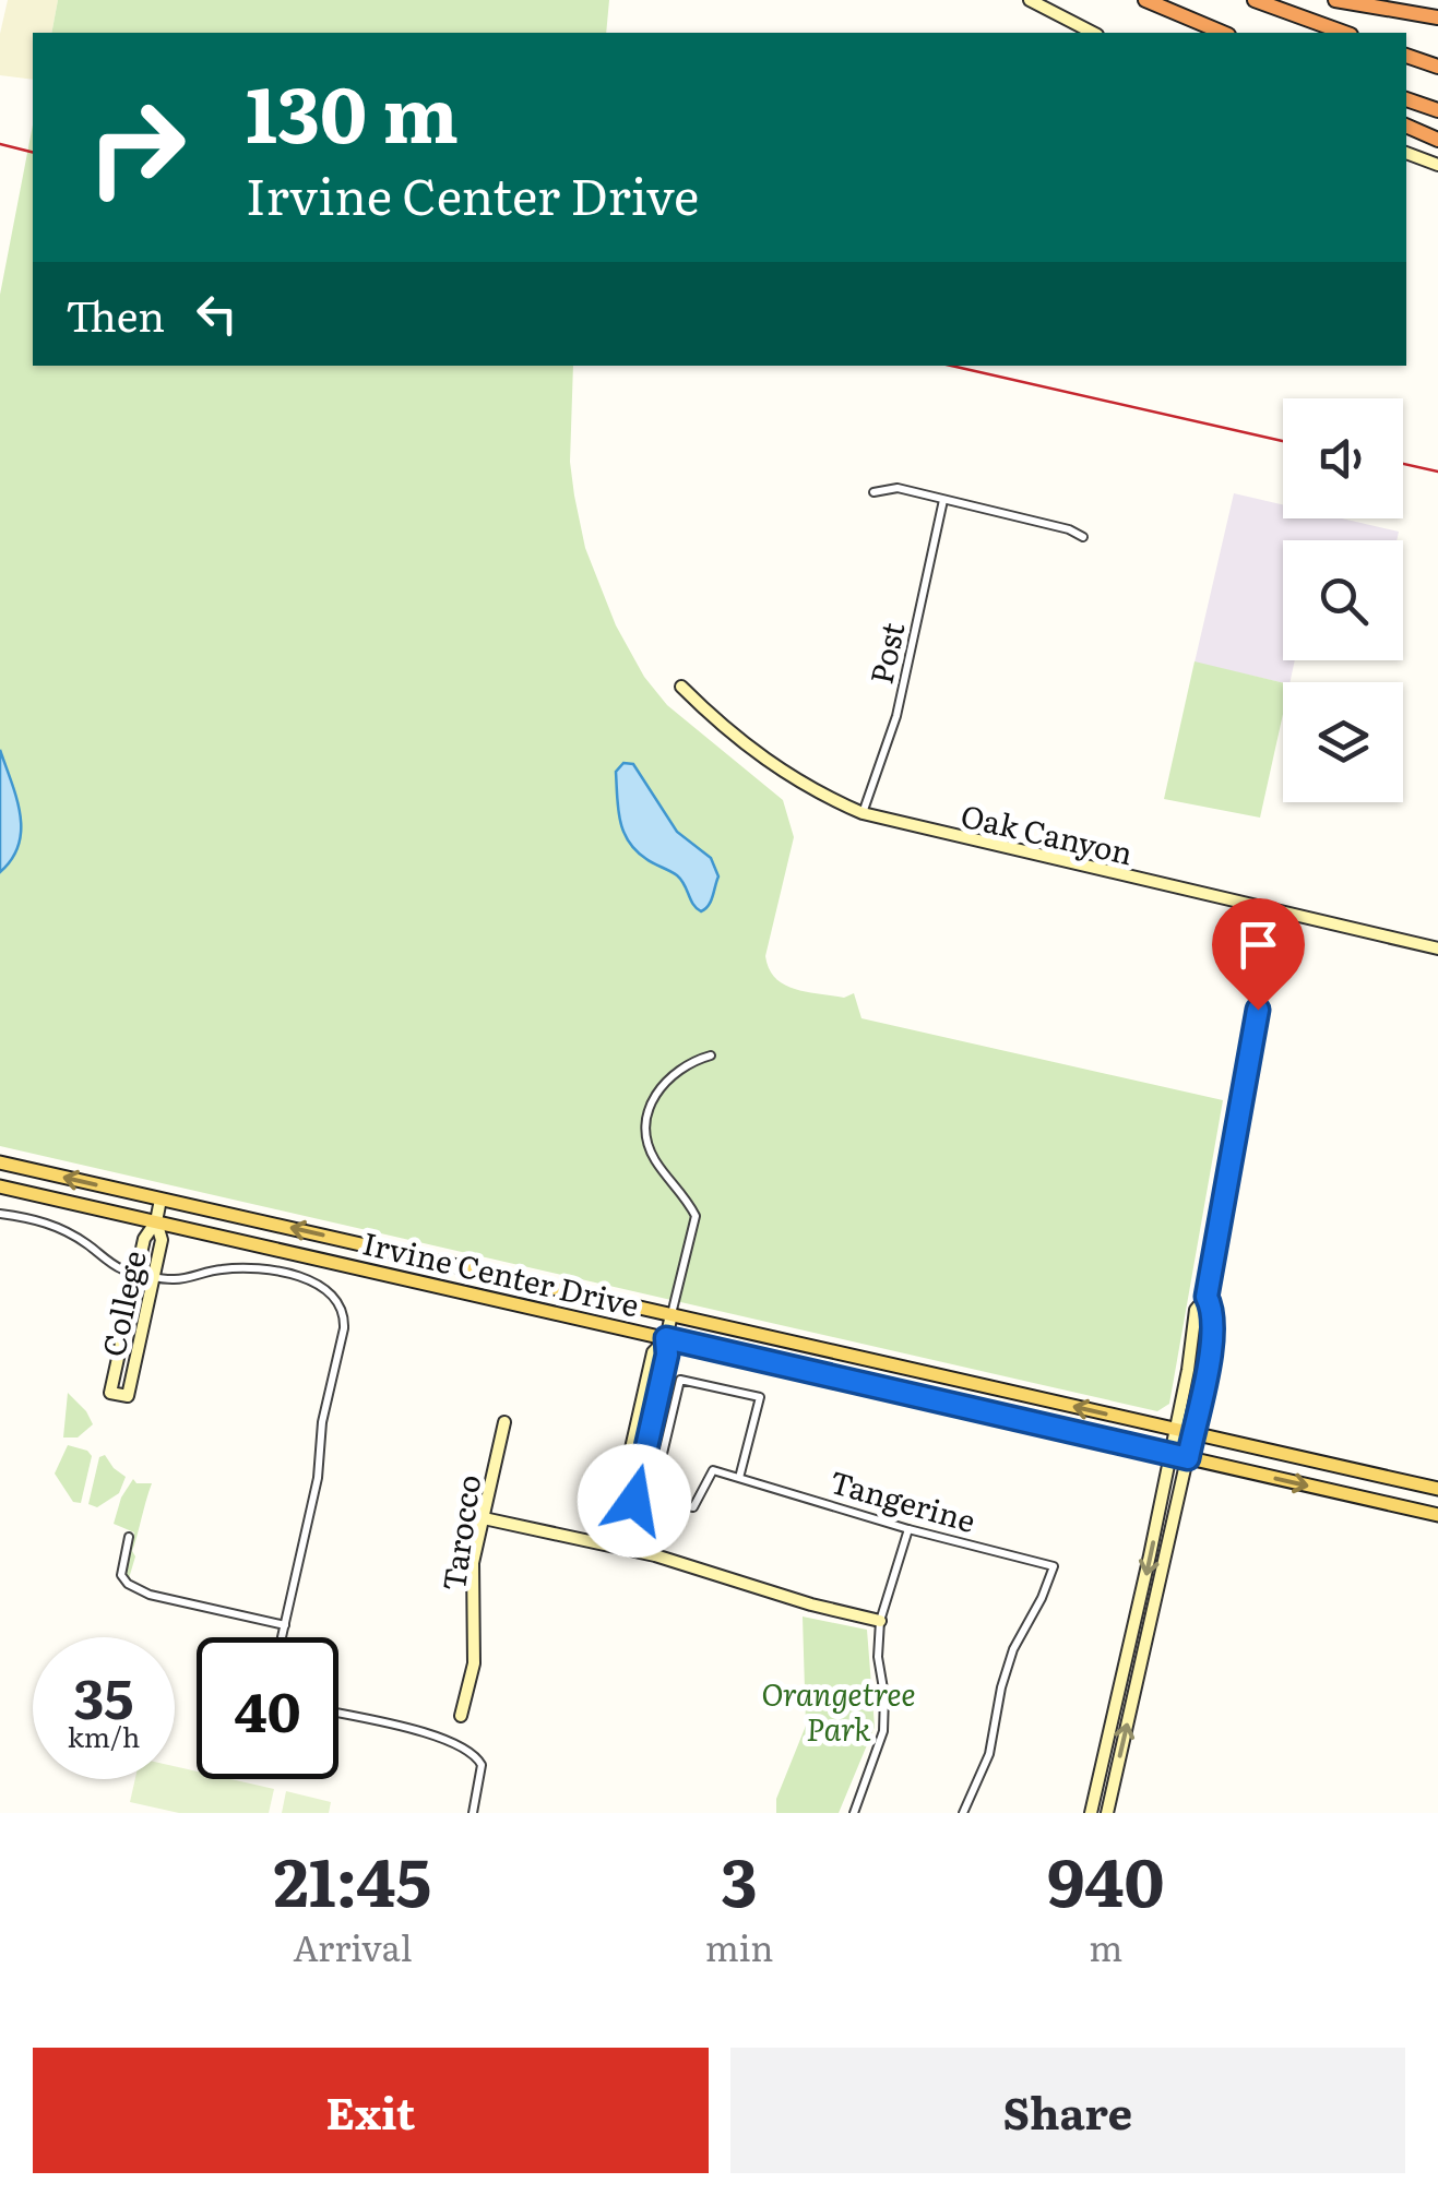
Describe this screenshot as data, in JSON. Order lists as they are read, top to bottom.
{
  "streets": {
    "main road": ["Irvine Center Drive"],
    "street": [
      "Post",
      "Oak Canyon",
      "College",
      "Tangerine",
      "Tarocco"
    ]
  },
  "crossings": [
    ["Post", "Oak Canyon"],
    ["Irvine Center Drive", "College"]
  ],
  "parks": ["Orangetree Park"],
  "page": {
    "turn": ["130 m", "Irvine Center Drive"],
    "then": "Then",
    "speed": "35 km/h",
    "limit": "40",
    "eta": [
      "21:45",
      "Arrival",
      "3",
      "min",
      "940",
      "m"
    ],
    "buttons": ["Exit", "Share"]
  }
}
